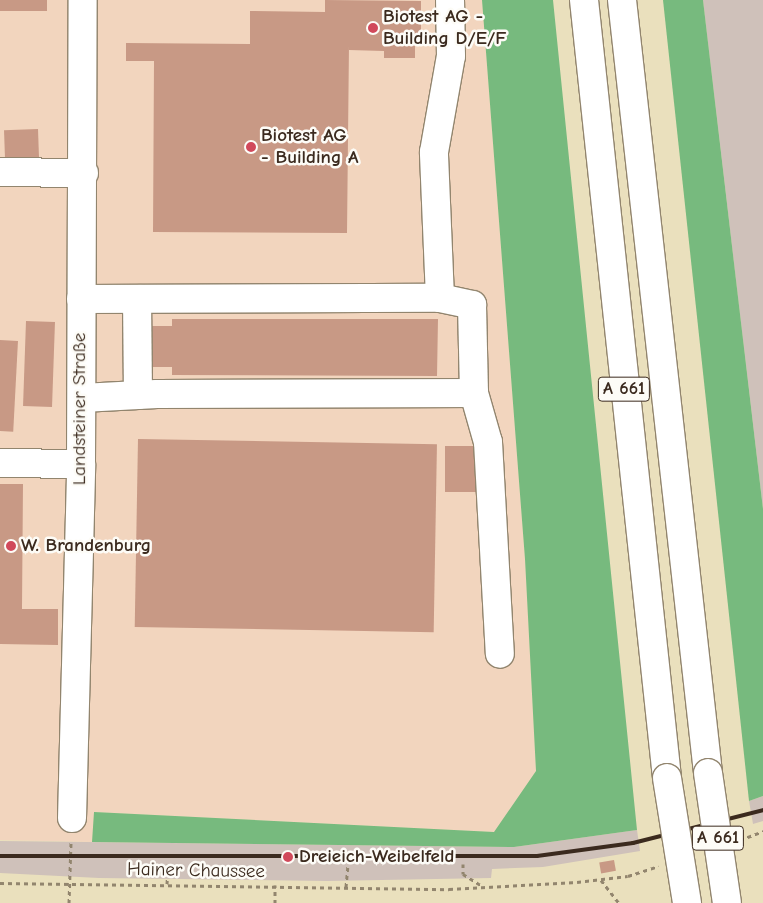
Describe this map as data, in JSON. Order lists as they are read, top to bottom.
{
  "streets": {
    "main road": ["A 661", "Landsteiner Straße"],
    "path": ["Hainer Chaussee"]
  },
  "places": [
    "Biotest AG - Building D/E/F",
    "Biotest AG - Building A",
    "W. Brandenburg",
    "Dreieich-Weibelfeld"
  ]
}
